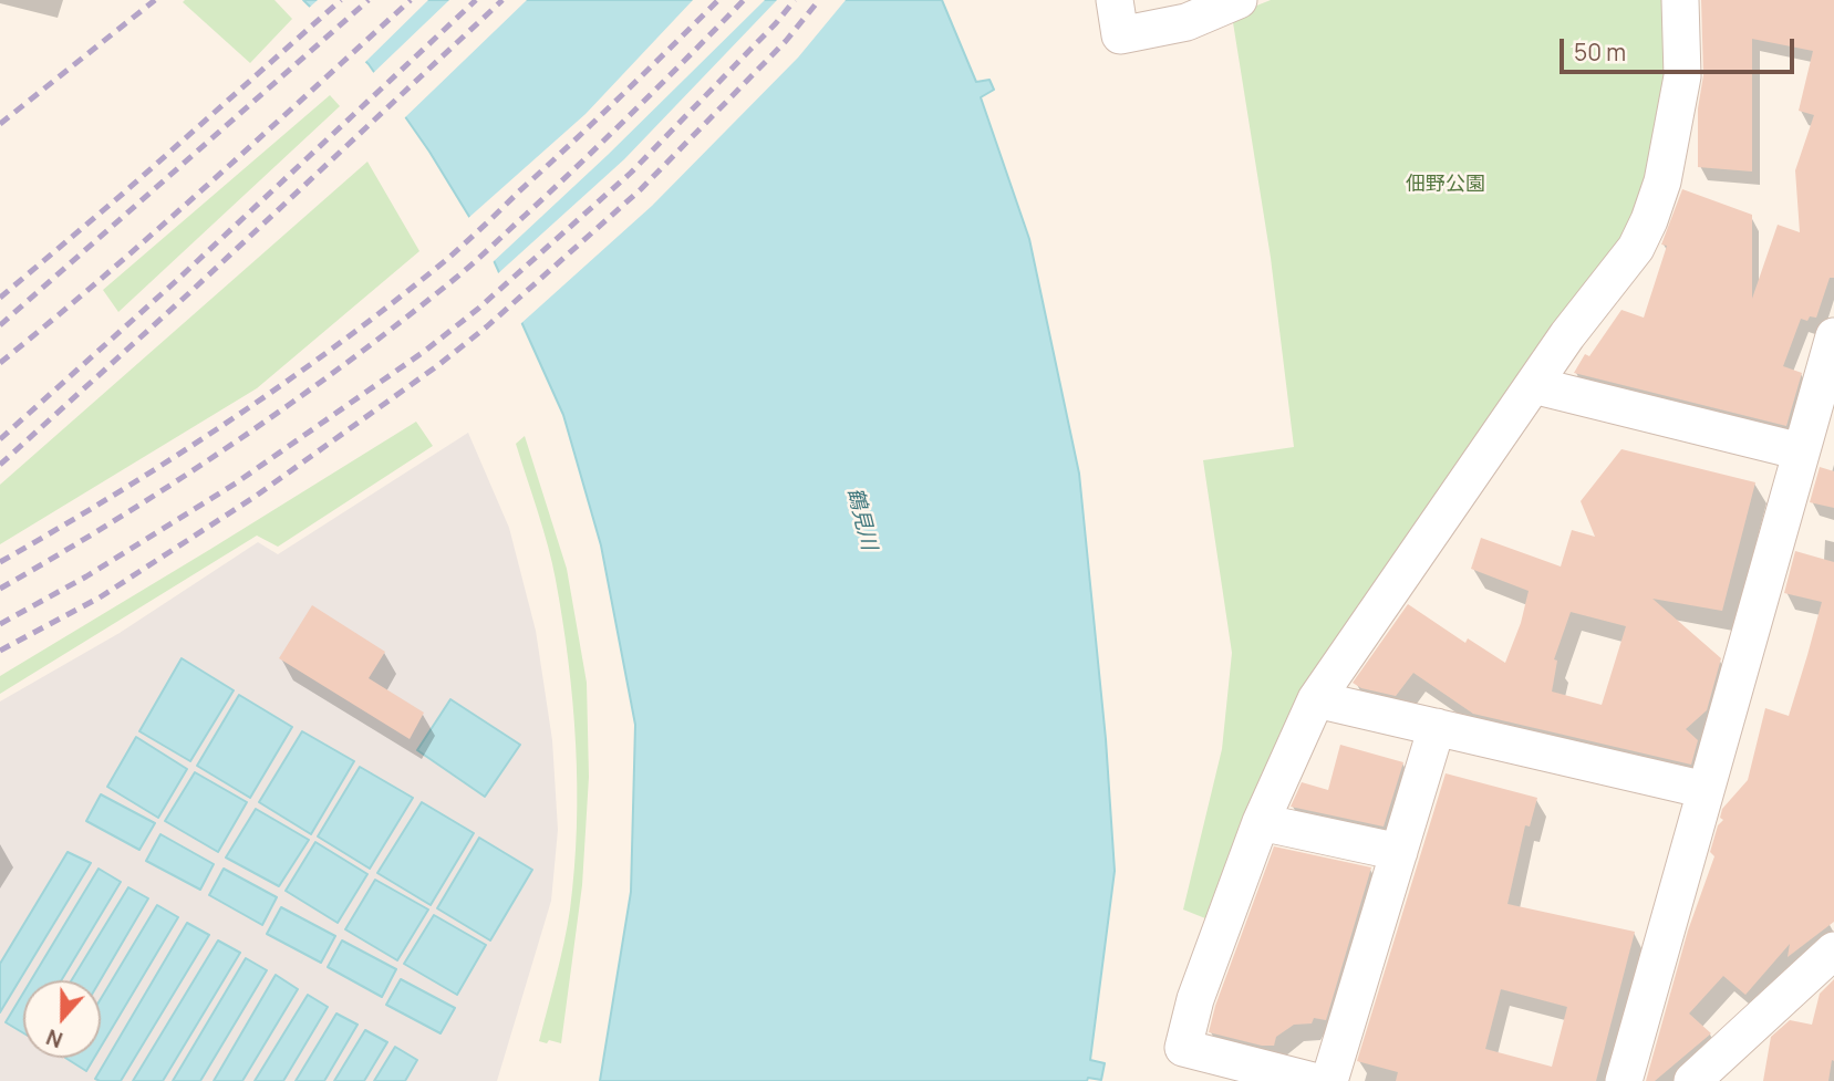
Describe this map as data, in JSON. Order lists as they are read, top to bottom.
{
  "water": ["鶴見川"],
  "parks": ["佃野公園"],
  "scale_bar": "50 m",
  "north": "bottom"
}
